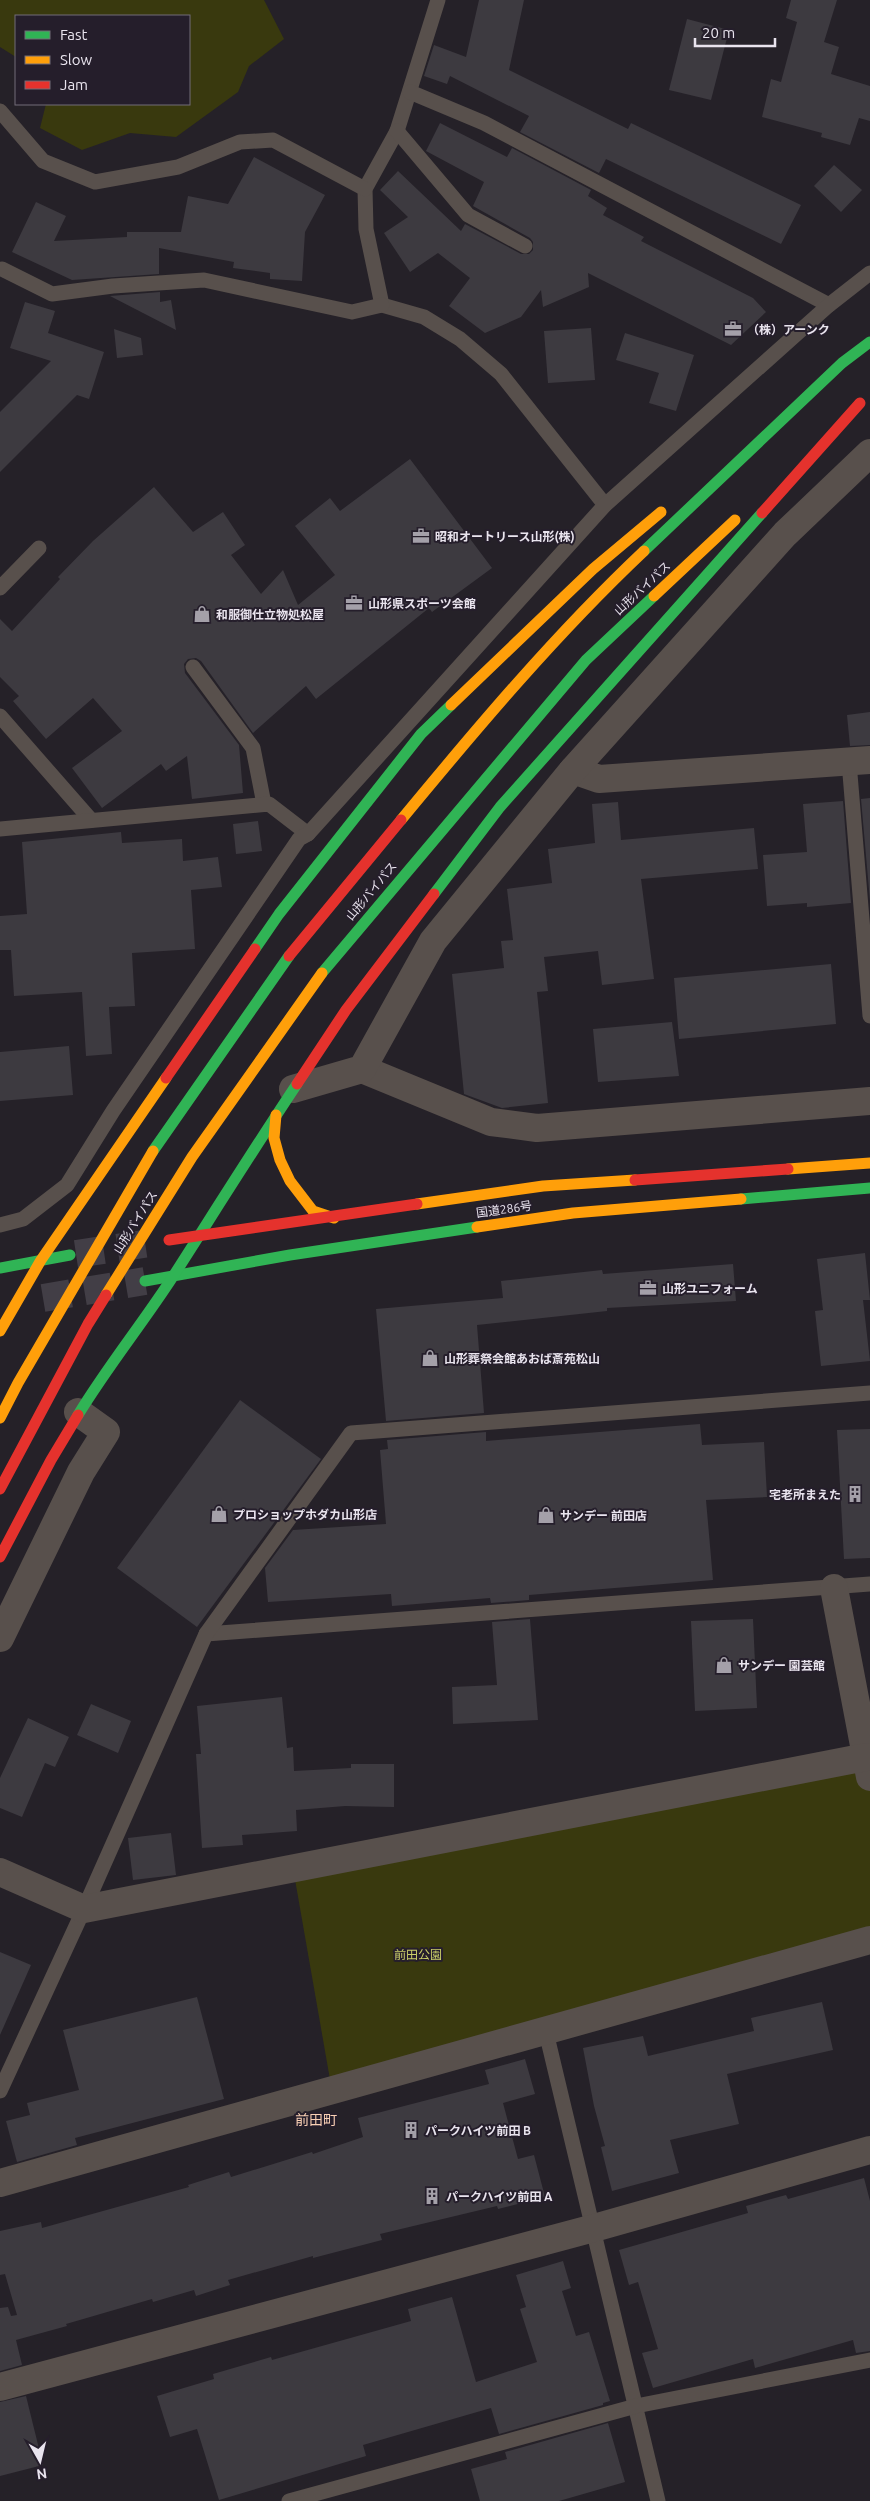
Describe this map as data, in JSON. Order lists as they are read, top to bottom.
{
  "streets": {
    "highway": ["山形バイパス", "国道286号"]
  },
  "districts": ["前田町"],
  "parks": ["前田公園"],
  "places": {
    "office": [
      "（株）アーンク",
      "昭和オートリース山形(株)",
      "山形県スポーツ会館",
      "山形ユニフォーム"
    ],
    "shop": [
      "和服御仕立物処松屋",
      "山形葬祭会館あおば斎苑松山",
      "プロショップホダカ山形店",
      "サンデー 前田店",
      "サンデー 園芸館"
    ],
    "building": ["宅老所まえた", "パークハイツ前田 B", "パークハイツ前田 A"]
  },
  "legend": ["Fast", "Slow", "Jam"],
  "scale_bar": "20 m",
  "north": "bottom"
}
